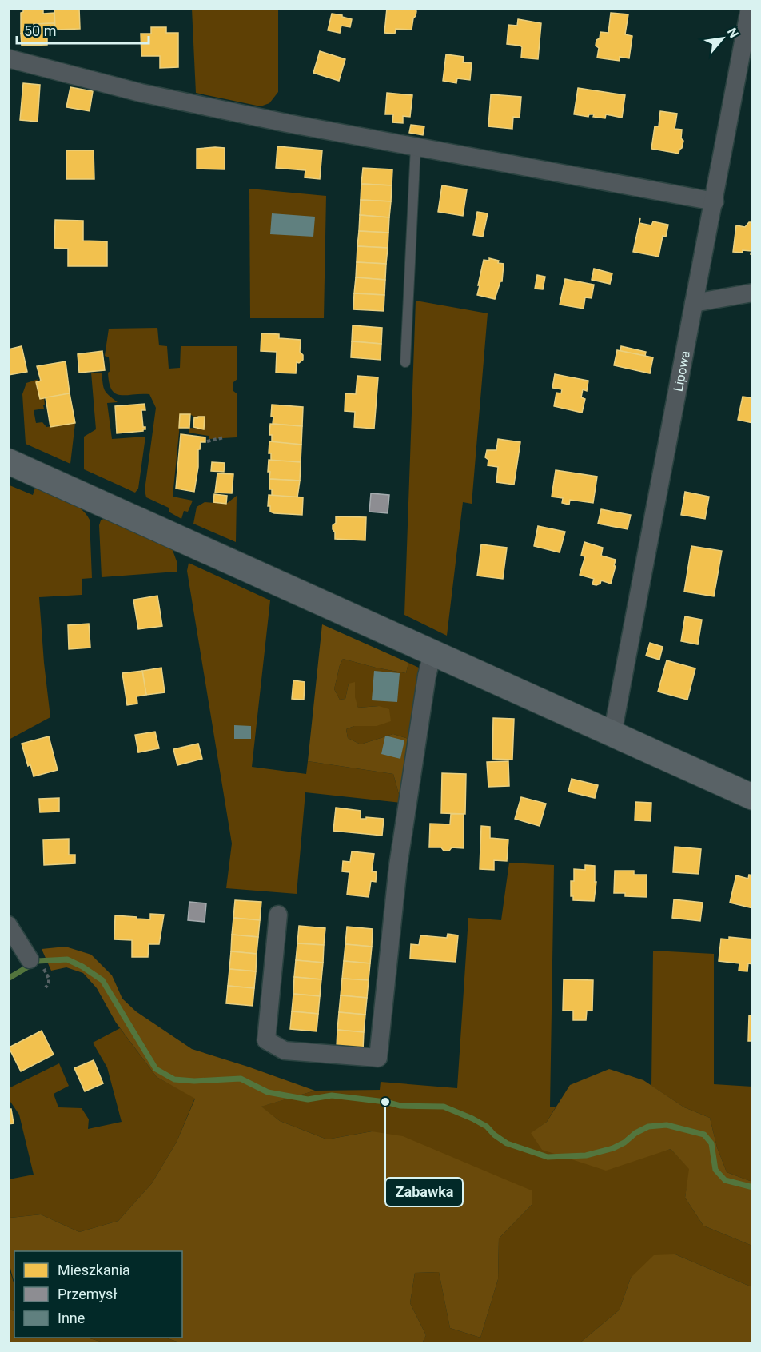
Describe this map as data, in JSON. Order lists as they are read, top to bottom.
{
  "streets": {
    "street": ["Lipowa"]
  },
  "places": ["Zabawka"],
  "legend": ["Mieszkania", "Przemysł", "Inne"],
  "scale_bar": "50 m",
  "north": "top right"
}
